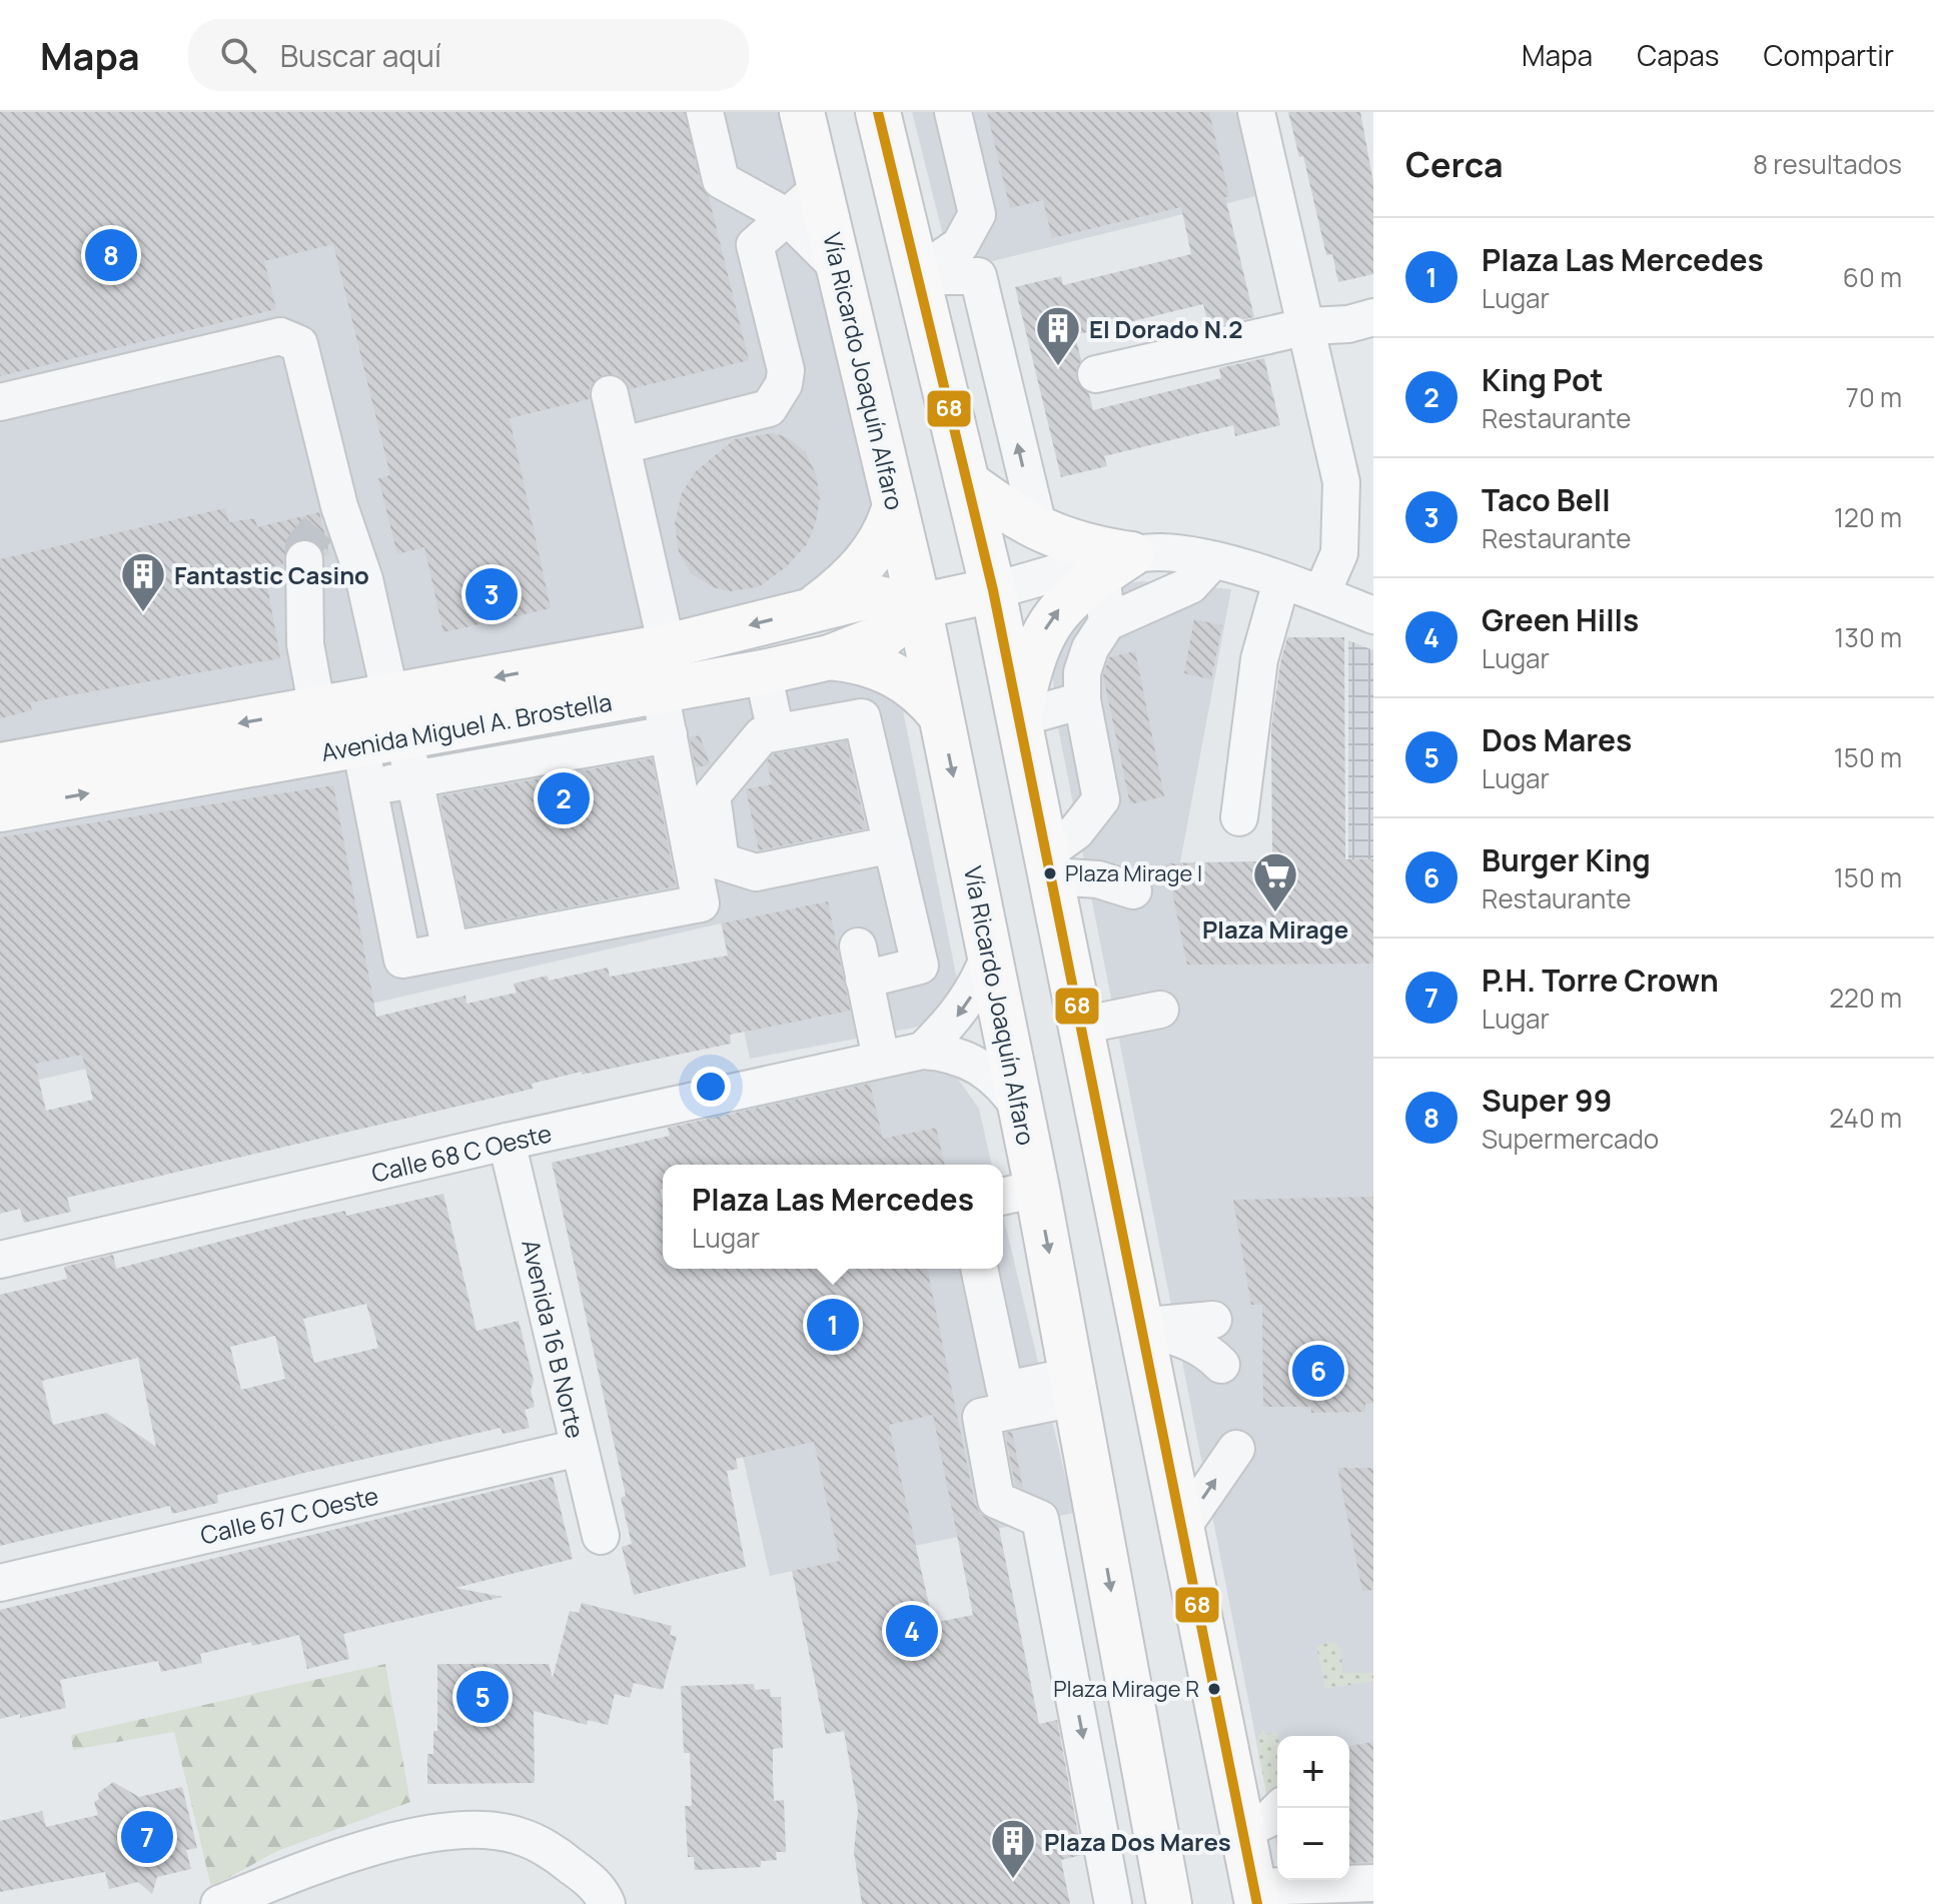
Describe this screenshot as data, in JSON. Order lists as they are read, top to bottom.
{
  "streets": {
    "main road": ["Vía Ricardo Joaquín Alfaro", "Avenida Miguel A. Brostella"],
    "street": ["Calle 68 C Oeste", "Avenida 16 B Norte", "Calle 67 C Oeste"]
  },
  "crossings": [
    ["Vía Ricardo Joaquín Alfaro", "Avenida Miguel A. Brostella"],
    ["Vía Ricardo Joaquín Alfaro", "Calle 68 C Oeste"],
    ["Calle 68 C Oeste", "Avenida 16 B Norte"],
    ["Avenida 16 B Norte", "Calle 67 C Oeste"]
  ],
  "places": {
    "building": ["El Dorado N.2", "Fantastic Casino", "Plaza Dos Mares"],
    "other": ["Plaza Mirage I", "Plaza Mirage R"],
    "supermarket": ["Plaza Mirage"]
  },
  "lines": ["transit line 68"],
  "page": {
    "header": "Mapa",
    "search": "Buscar aquí",
    "nav": ["Mapa", "Capas", "Compartir"],
    "heading": ["Cerca", "8 resultados"],
    "list": [
      {
        "mark": "1",
        "name": "Plaza Las Mercedes",
        "note": "Lugar",
        "value": "60 m"
      },
      {
        "mark": "2",
        "name": "King Pot",
        "note": "Restaurante",
        "value": "70 m"
      },
      {
        "mark": "3",
        "name": "Taco Bell",
        "note": "Restaurante",
        "value": "120 m"
      },
      {
        "mark": "4",
        "name": "Green Hills",
        "note": "Lugar",
        "value": "130 m"
      },
      {
        "mark": "5",
        "name": "Dos Mares",
        "note": "Lugar",
        "value": "150 m"
      },
      {
        "mark": "6",
        "name": "Burger King",
        "note": "Restaurante",
        "value": "150 m"
      },
      {
        "mark": "7",
        "name": "P.H. Torre Crown",
        "note": "Lugar",
        "value": "220 m"
      },
      {
        "mark": "8",
        "name": "Super 99",
        "note": "Supermercado",
        "value": "240 m"
      }
    ],
    "pins": [
      "8",
      "3",
      "2",
      "1",
      "6",
      "4",
      "5",
      "7"
    ],
    "popup": ["Plaza Las Mercedes", "Lugar"],
    "map_buttons": ["+", "−"]
  }
}
